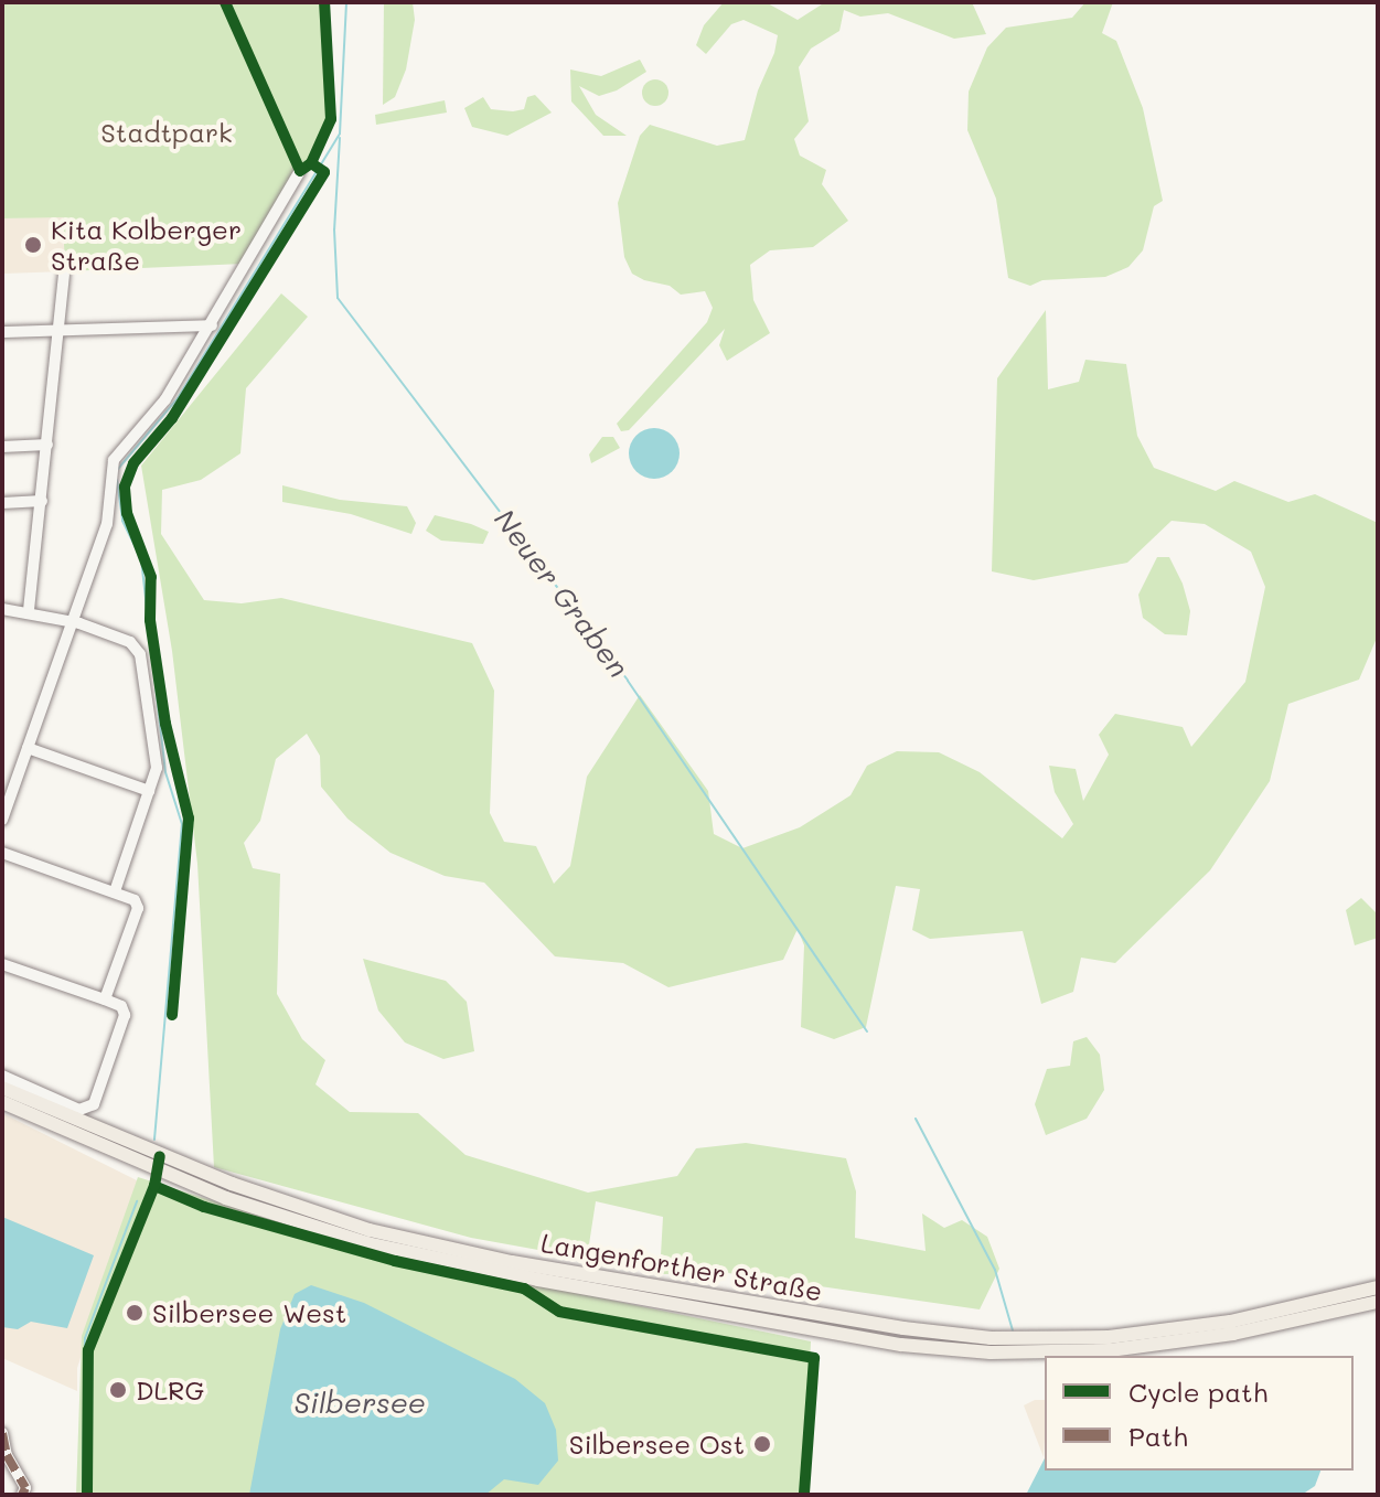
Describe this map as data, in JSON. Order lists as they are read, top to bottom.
{
  "streets": {
    "main road": ["Langenforther Straße"]
  },
  "water": ["Neuer Graben", "Silbersee"],
  "parks": ["Stadtpark"],
  "places": [
    "Kita Kolberger Straße",
    "Silbersee West",
    "DLRG",
    "Silbersee Ost"
  ],
  "legend": ["Cycle path", "Path"]
}
